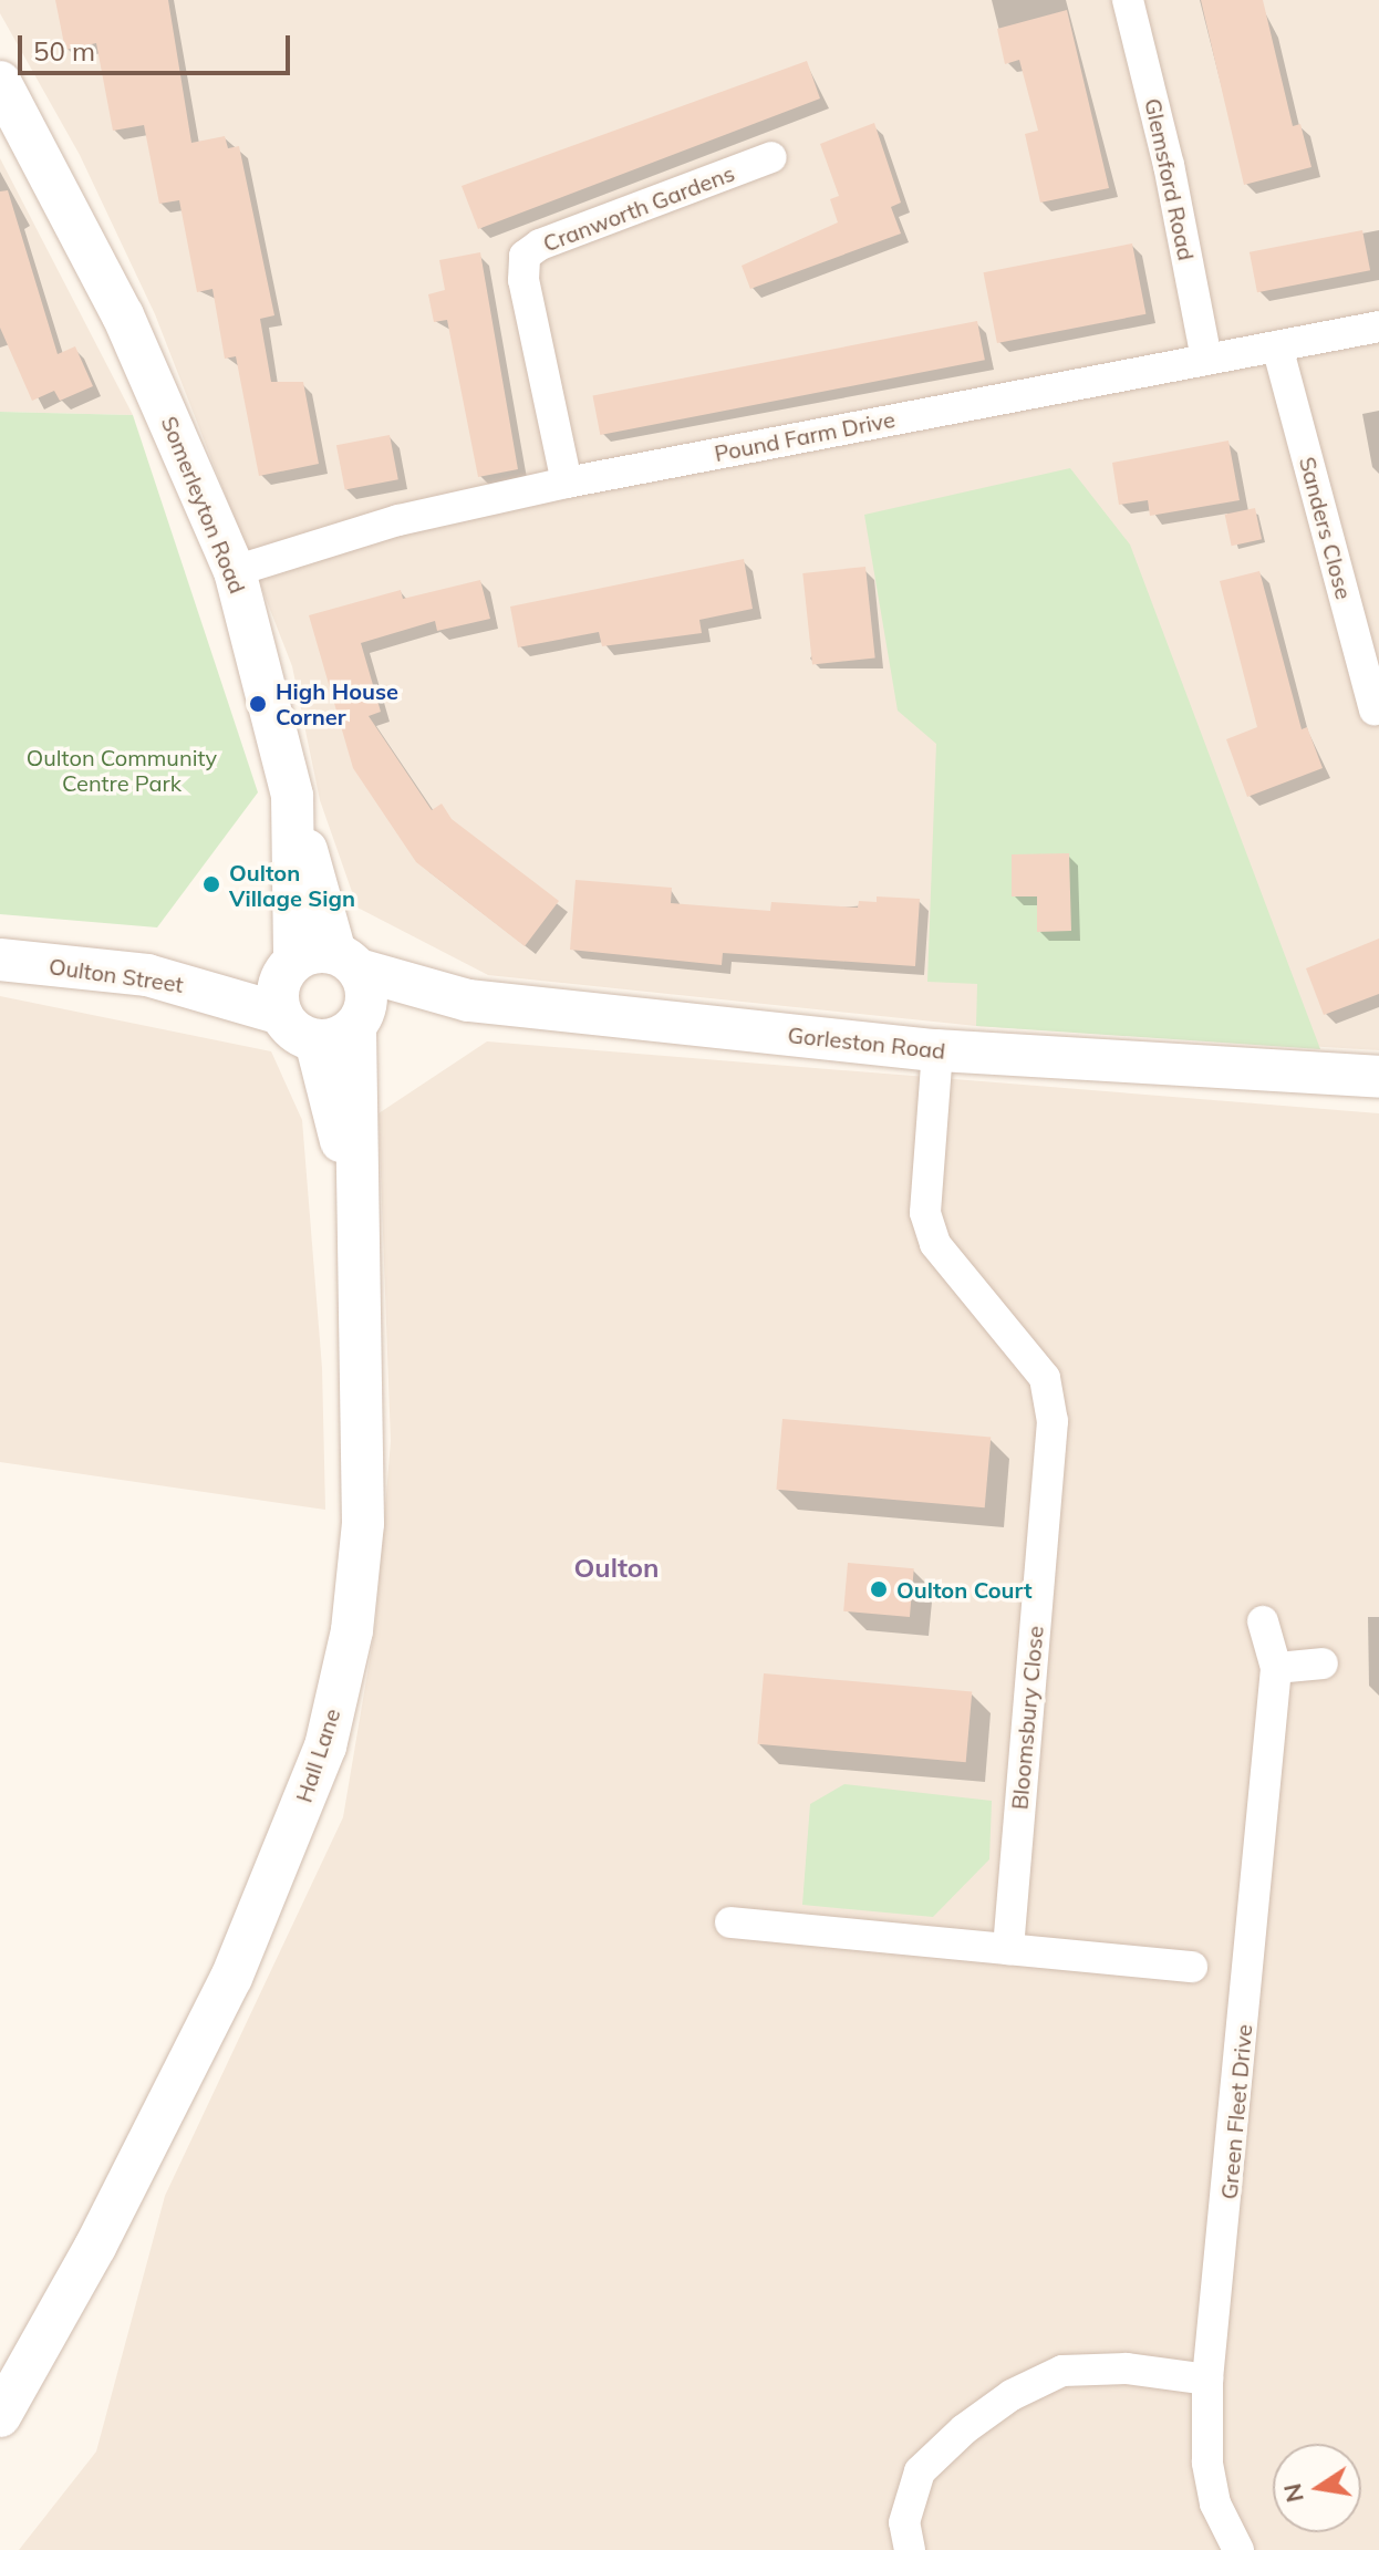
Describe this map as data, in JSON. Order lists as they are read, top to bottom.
{
  "streets": {
    "main road": [
      "Somerleyton Road",
      "Oulton Street",
      "Gorleston Road",
      "Hall Lane"
    ],
    "street": [
      "Glemsford Road",
      "Cranworth Gardens",
      "Pound Farm Drive",
      "Sanders Close",
      "Bloomsbury Close",
      "Green Fleet Drive"
    ]
  },
  "crossings": [
    ["Glemsford Road", "Pound Farm Drive"],
    ["Cranworth Gardens", "Pound Farm Drive"],
    ["Pound Farm Drive", "Somerleyton Road"],
    ["Pound Farm Drive", "Sanders Close"],
    ["Somerleyton Road", "Oulton Street"],
    ["Somerleyton Road", "Gorleston Road"],
    ["Somerleyton Road", "Hall Lane"],
    ["Oulton Street", "Gorleston Road"],
    ["Oulton Street", "Hall Lane"],
    ["Gorleston Road", "Bloomsbury Close"],
    ["Gorleston Road", "Hall Lane"]
  ],
  "districts": ["Oulton"],
  "parks": ["Oulton Community Centre Park"],
  "places": ["High House Corner", "Oulton Village Sign", "Oulton Court"],
  "scale_bar": "50 m",
  "north": "left"
}
